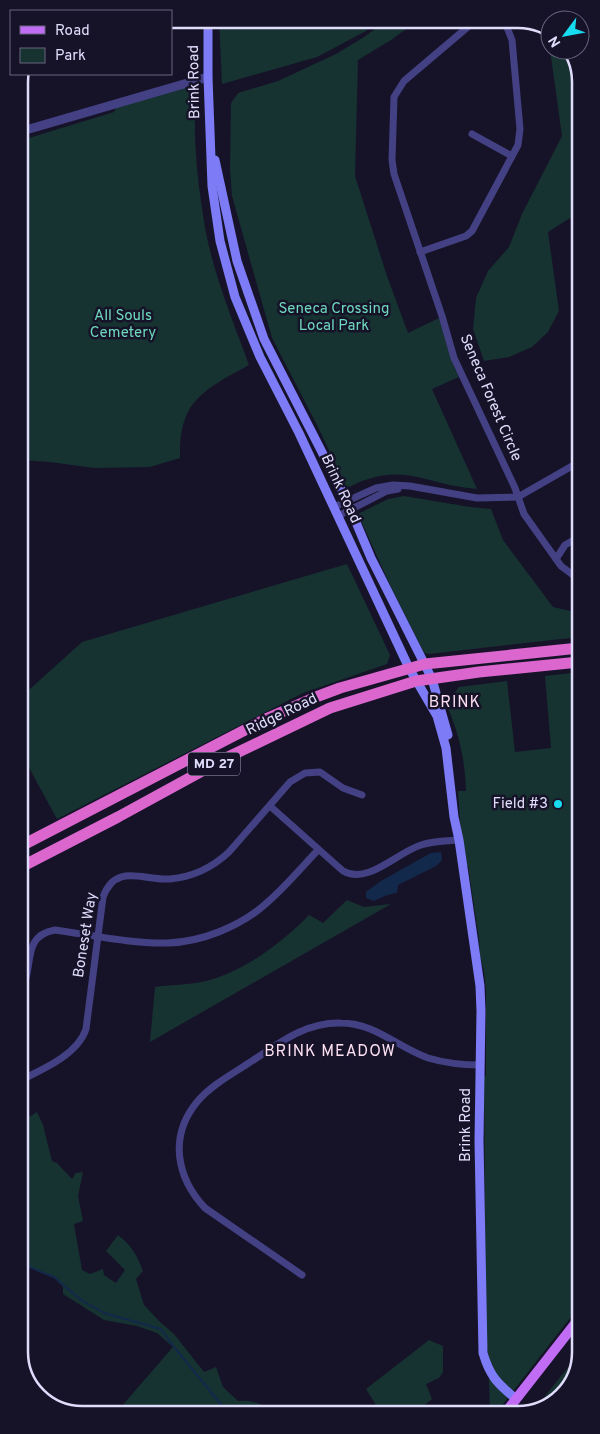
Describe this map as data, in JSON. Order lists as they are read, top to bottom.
{
  "streets": {
    "highway": ["Ridge Road", "MD 27"],
    "main road": ["Brink Road"],
    "street": ["Seneca Forest Circle", "Boneset Way"]
  },
  "crossings": [
    ["Brink Road", "Ridge Road"]
  ],
  "districts": ["BRINK", "BRINK MEADOW"],
  "parks": ["Seneca Crossing Local Park", "All Souls Cemetery"],
  "places": ["Field #3"],
  "legend": ["Road", "Park"],
  "north": "bottom left"
}
